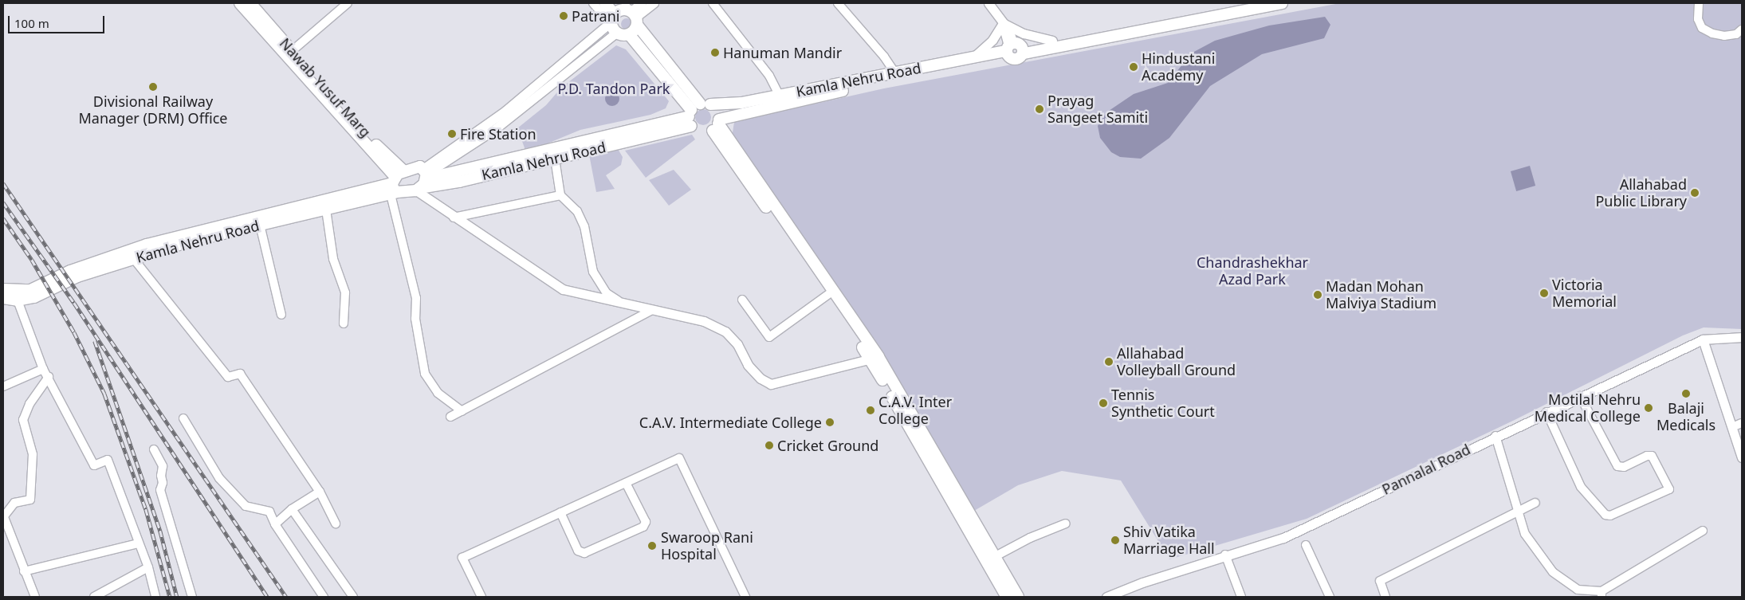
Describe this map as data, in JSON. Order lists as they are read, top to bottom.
{
  "streets": {
    "main road": ["Kamla Nehru Road", "Nawab Yusuf Marg"],
    "street": ["Pannalal Road"]
  },
  "crossings": [
    ["Kamla Nehru Road", "Nawab Yusuf Marg"]
  ],
  "parks": ["P.D. Tandon Park", "Chandrashekhar Azad Park"],
  "places": [
    "Patrani",
    "Hanuman Mandir",
    "Hindustani Academy",
    "Divisional Railway Manager (DRM) Office",
    "Prayag Sangeet Samiti",
    "Fire Station",
    "Allahabad Public Library",
    "Victoria Memorial",
    "Madan Mohan Malviya Stadium",
    "Allahabad Volleyball Ground",
    "Balaji Medicals",
    "Tennis Synthetic Court",
    "Motilal Nehru Medical College",
    "C.A.V. Inter College",
    "C.A.V. Intermediate College",
    "Cricket Ground",
    "Shiv Vatika Marriage Hall",
    "Swaroop Rani Hospital"
  ],
  "scale_bar": "100 m"
}
